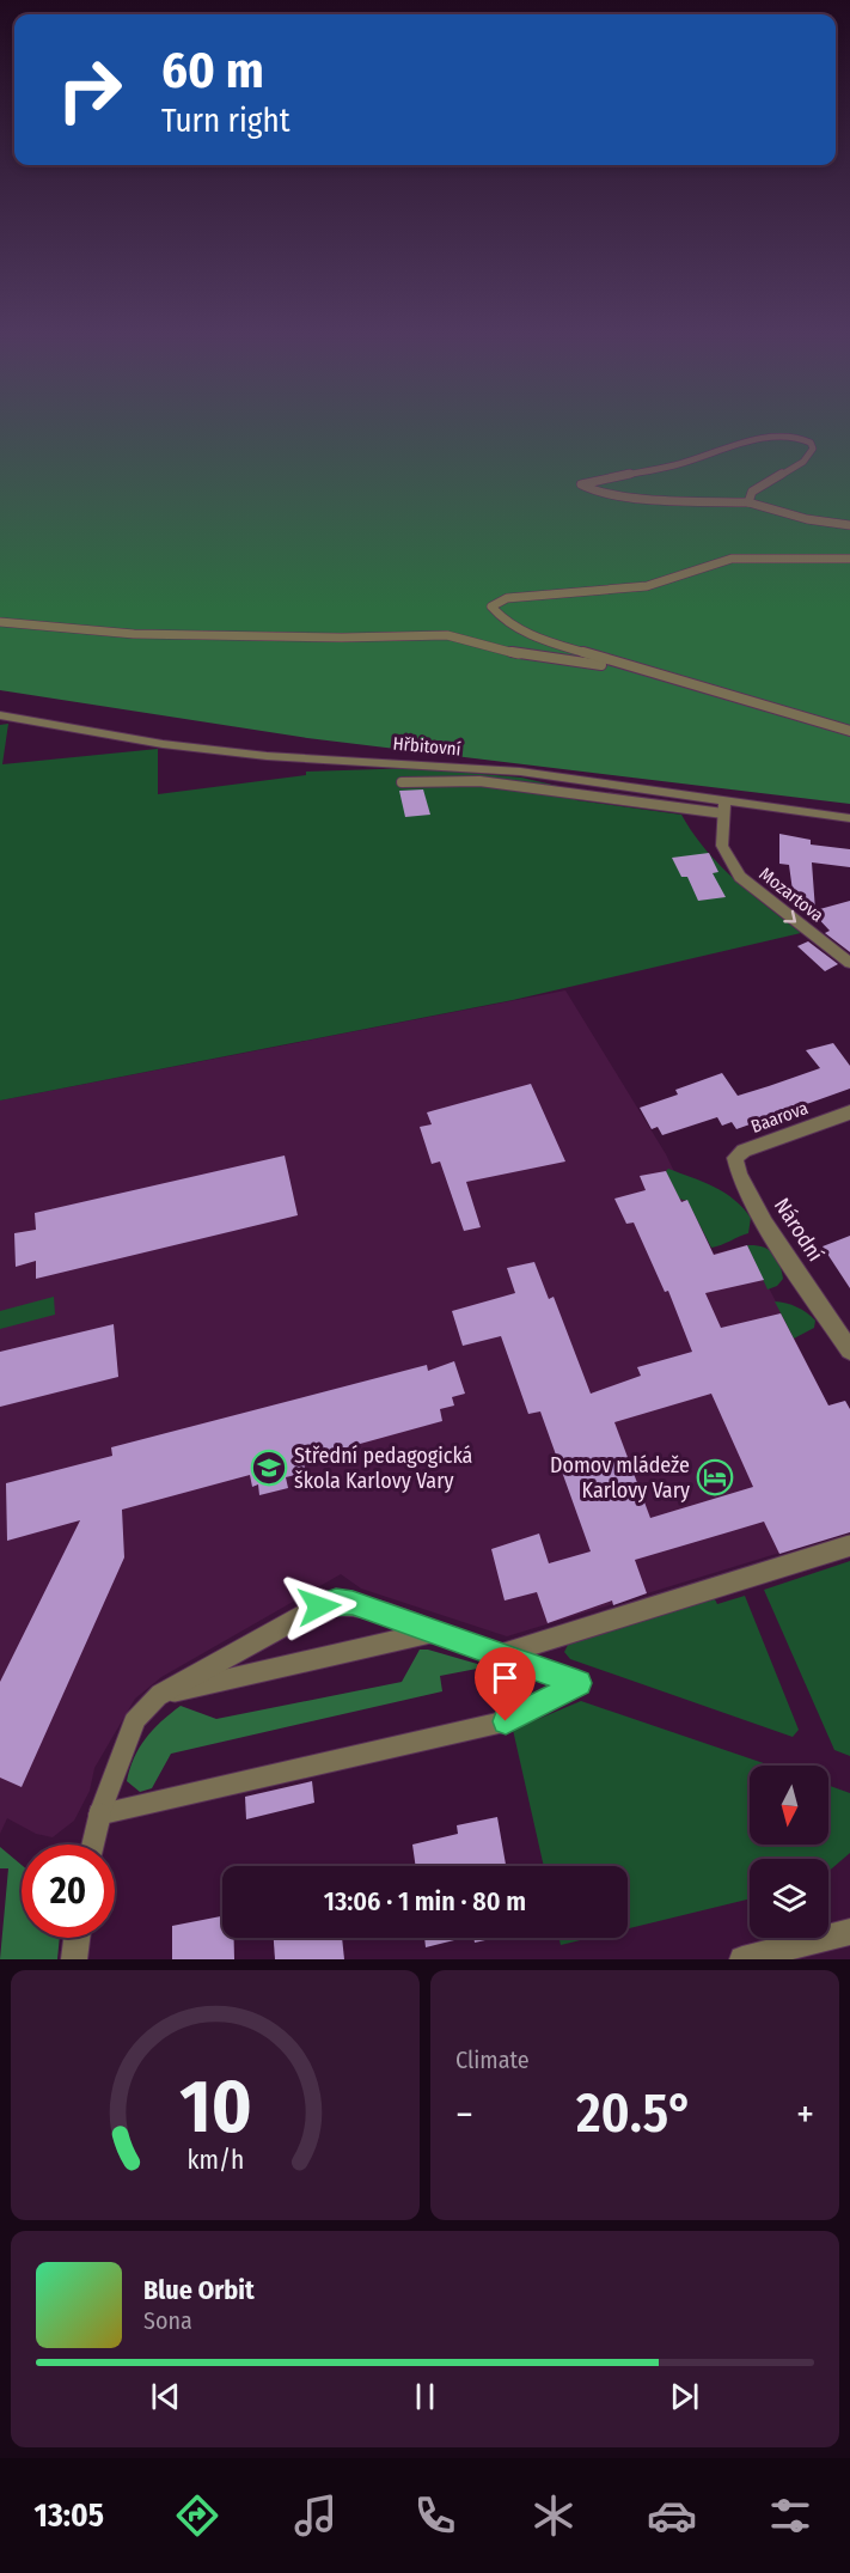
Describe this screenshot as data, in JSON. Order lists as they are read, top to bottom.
{
  "streets": {
    "street": [
      "Hřbitovní",
      "Mozartova",
      "Baarova",
      "Národní"
    ]
  },
  "crossings": [
    ["Hřbitovní", "Mozartova"],
    ["Baarova", "Národní"]
  ],
  "one_way": ["Mozartova"],
  "places": {
    "school or university": ["Střední pedagogická škola Karlovy Vary"],
    "hotel": ["Domov mládeže Karlovy Vary"]
  },
  "north": "bottom",
  "page": {
    "turn": ["60 m", "Turn right"],
    "limit": "20",
    "trip": "13:06 · 1 min · 80 m",
    "tile": "Climate",
    "heat": ["−", "20.5°", "+"],
    "song": ["Blue Orbit", "Sona"],
    "tabs": "13:05",
    "gauge": ["10", "km/h"]
  }
}
